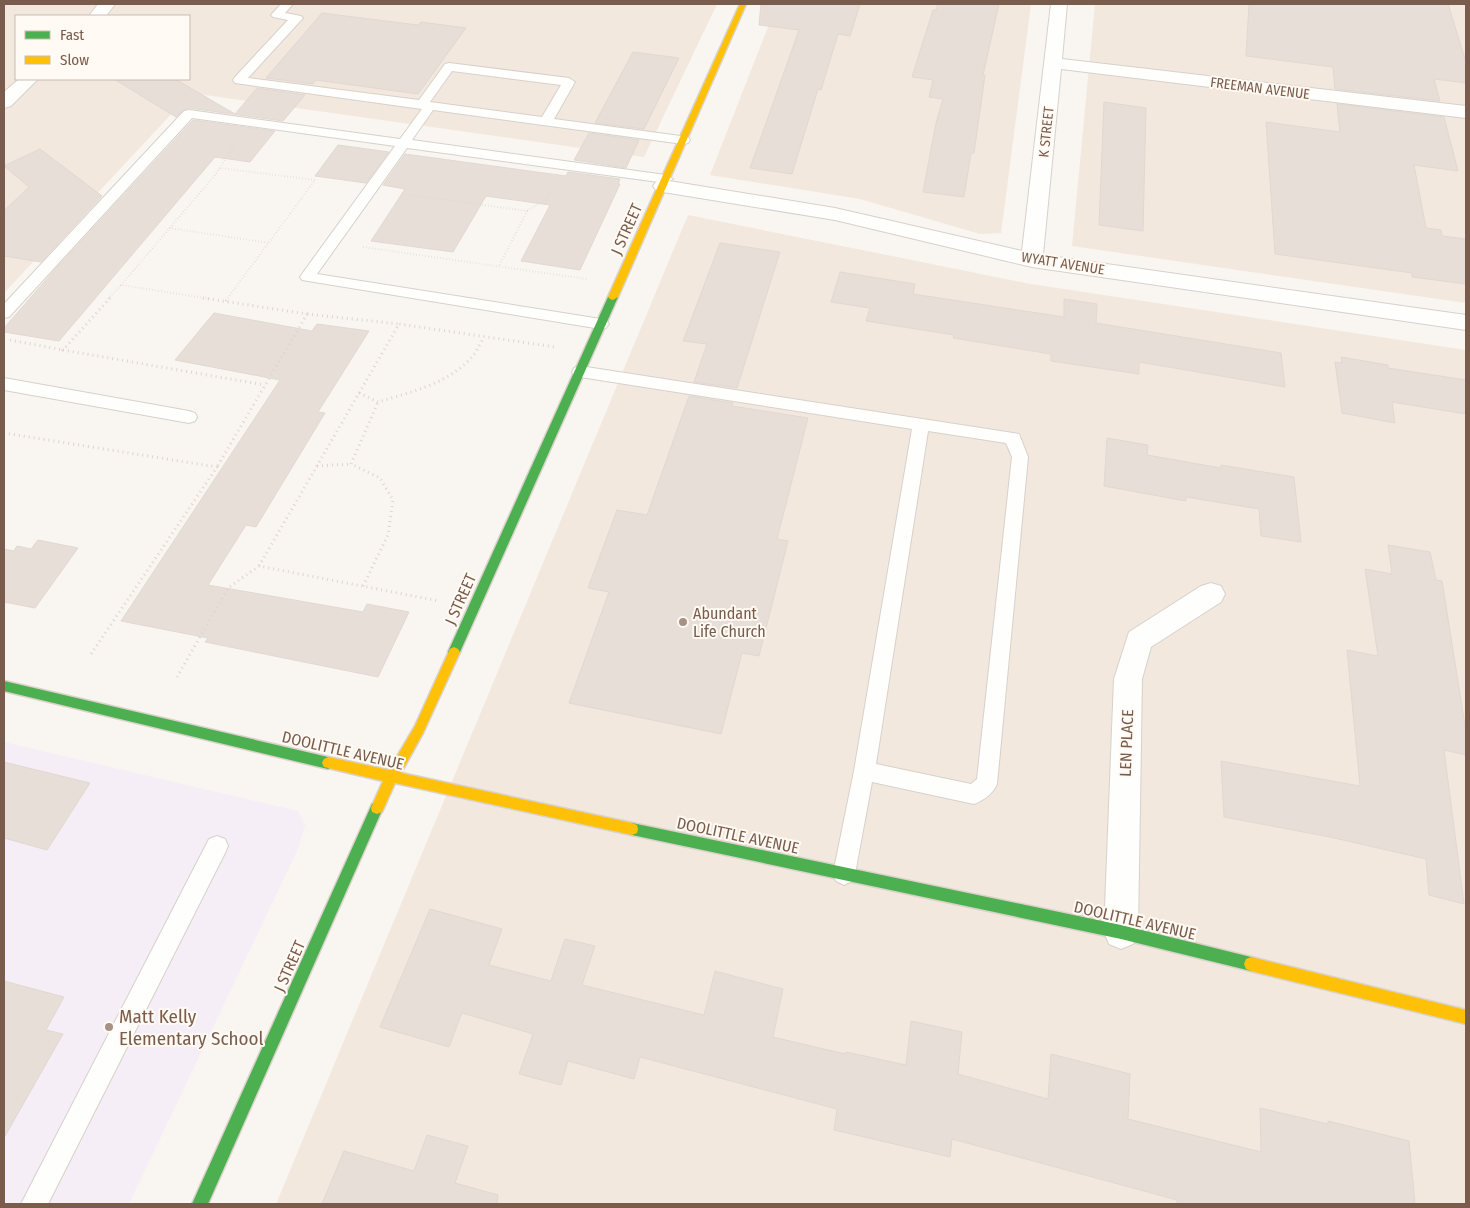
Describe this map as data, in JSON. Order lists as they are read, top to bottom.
{
  "streets": {
    "street": [
      "FREEMAN AVENUE",
      "K STREET",
      "J STREET",
      "WYATT AVENUE",
      "LEN PLACE",
      "DOOLITTLE AVENUE"
    ]
  },
  "crossings": [
    ["FREEMAN AVENUE", "K STREET"],
    ["K STREET", "WYATT AVENUE"],
    ["J STREET", "WYATT AVENUE"],
    ["J STREET", "DOOLITTLE AVENUE"],
    ["LEN PLACE", "DOOLITTLE AVENUE"]
  ],
  "places": ["Abundant Life Church", "Matt Kelly Elementary School"],
  "legend": ["Fast", "Slow"]
}
